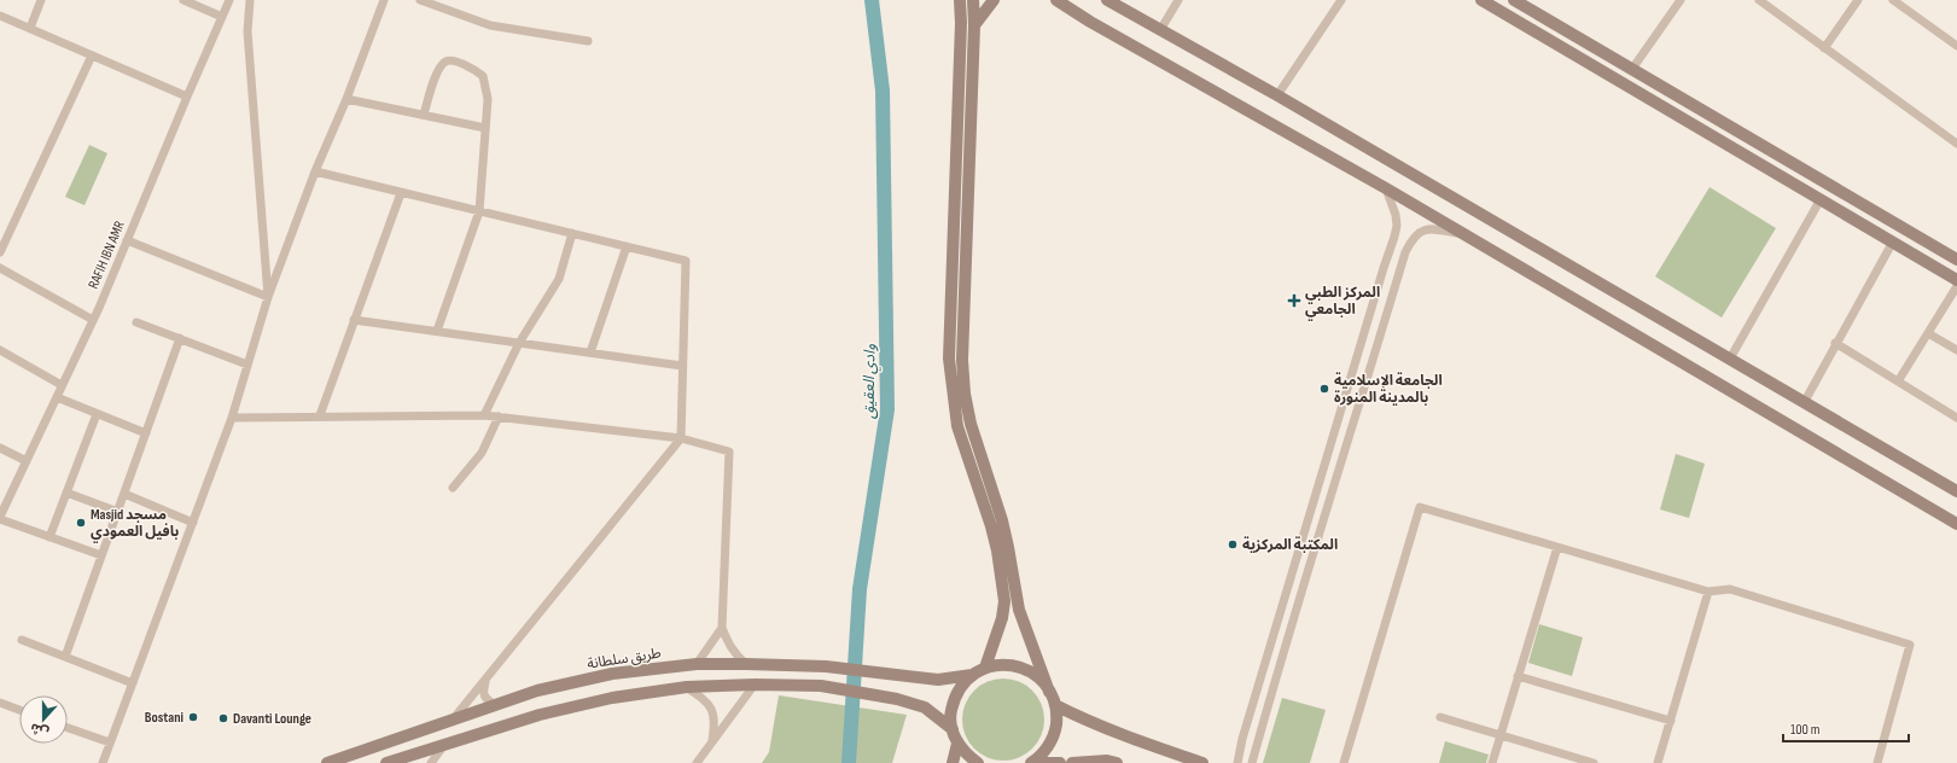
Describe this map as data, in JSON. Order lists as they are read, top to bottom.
{
  "streets": {
    "main road": ["طريق سلطانة"],
    "street": ["RAFIH IBN AMR"]
  },
  "water": ["وادي العقيق"],
  "places": {
    "health": ["المركز الطبي الجامعي"],
    "other": [
      "الجامعة الإسلامية بالمدينة المنورة",
      "Masjid مسجد بافيل العمودي",
      "المكتبة المركزية",
      "Bostani",
      "Davanti Lounge"
    ]
  },
  "scale_bar": "100 m",
  "north": "bottom"
}
